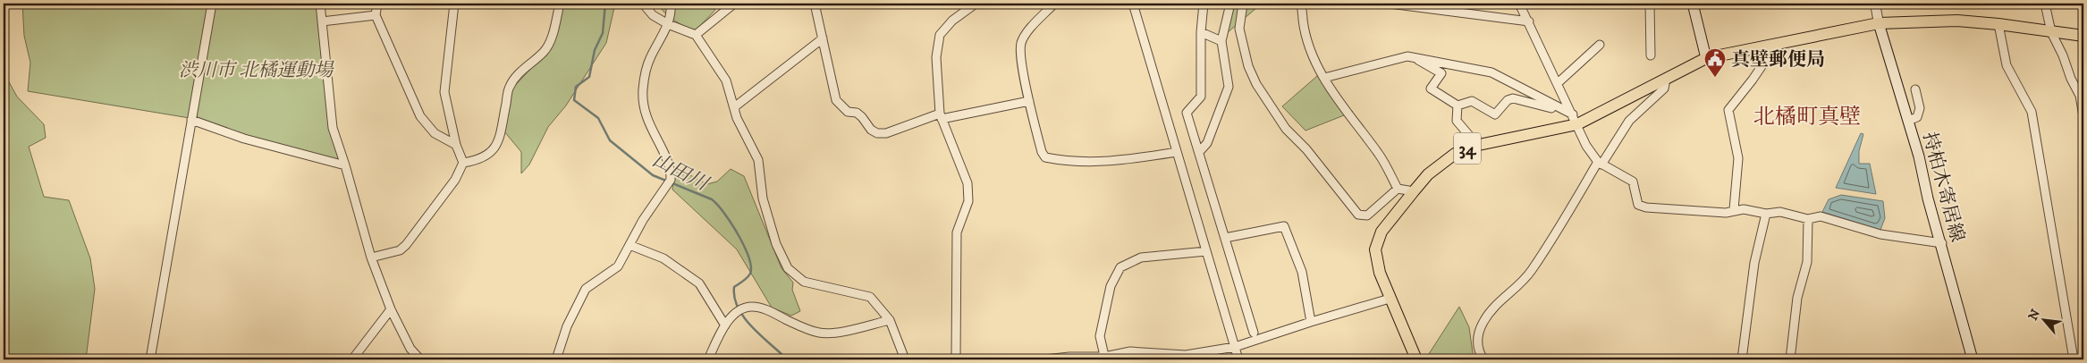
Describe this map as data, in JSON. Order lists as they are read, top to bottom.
{
  "streets": {
    "main road": ["34", "持柏木寄居線"]
  },
  "crossings": [
    ["34", "持柏木寄居線"]
  ],
  "districts": ["北橘町真壁"],
  "water": ["山田川"],
  "parks": ["渋川市 北橘運動場"],
  "places": {
    "public building": ["真壁郵便局"]
  },
  "north": "top left"
}
